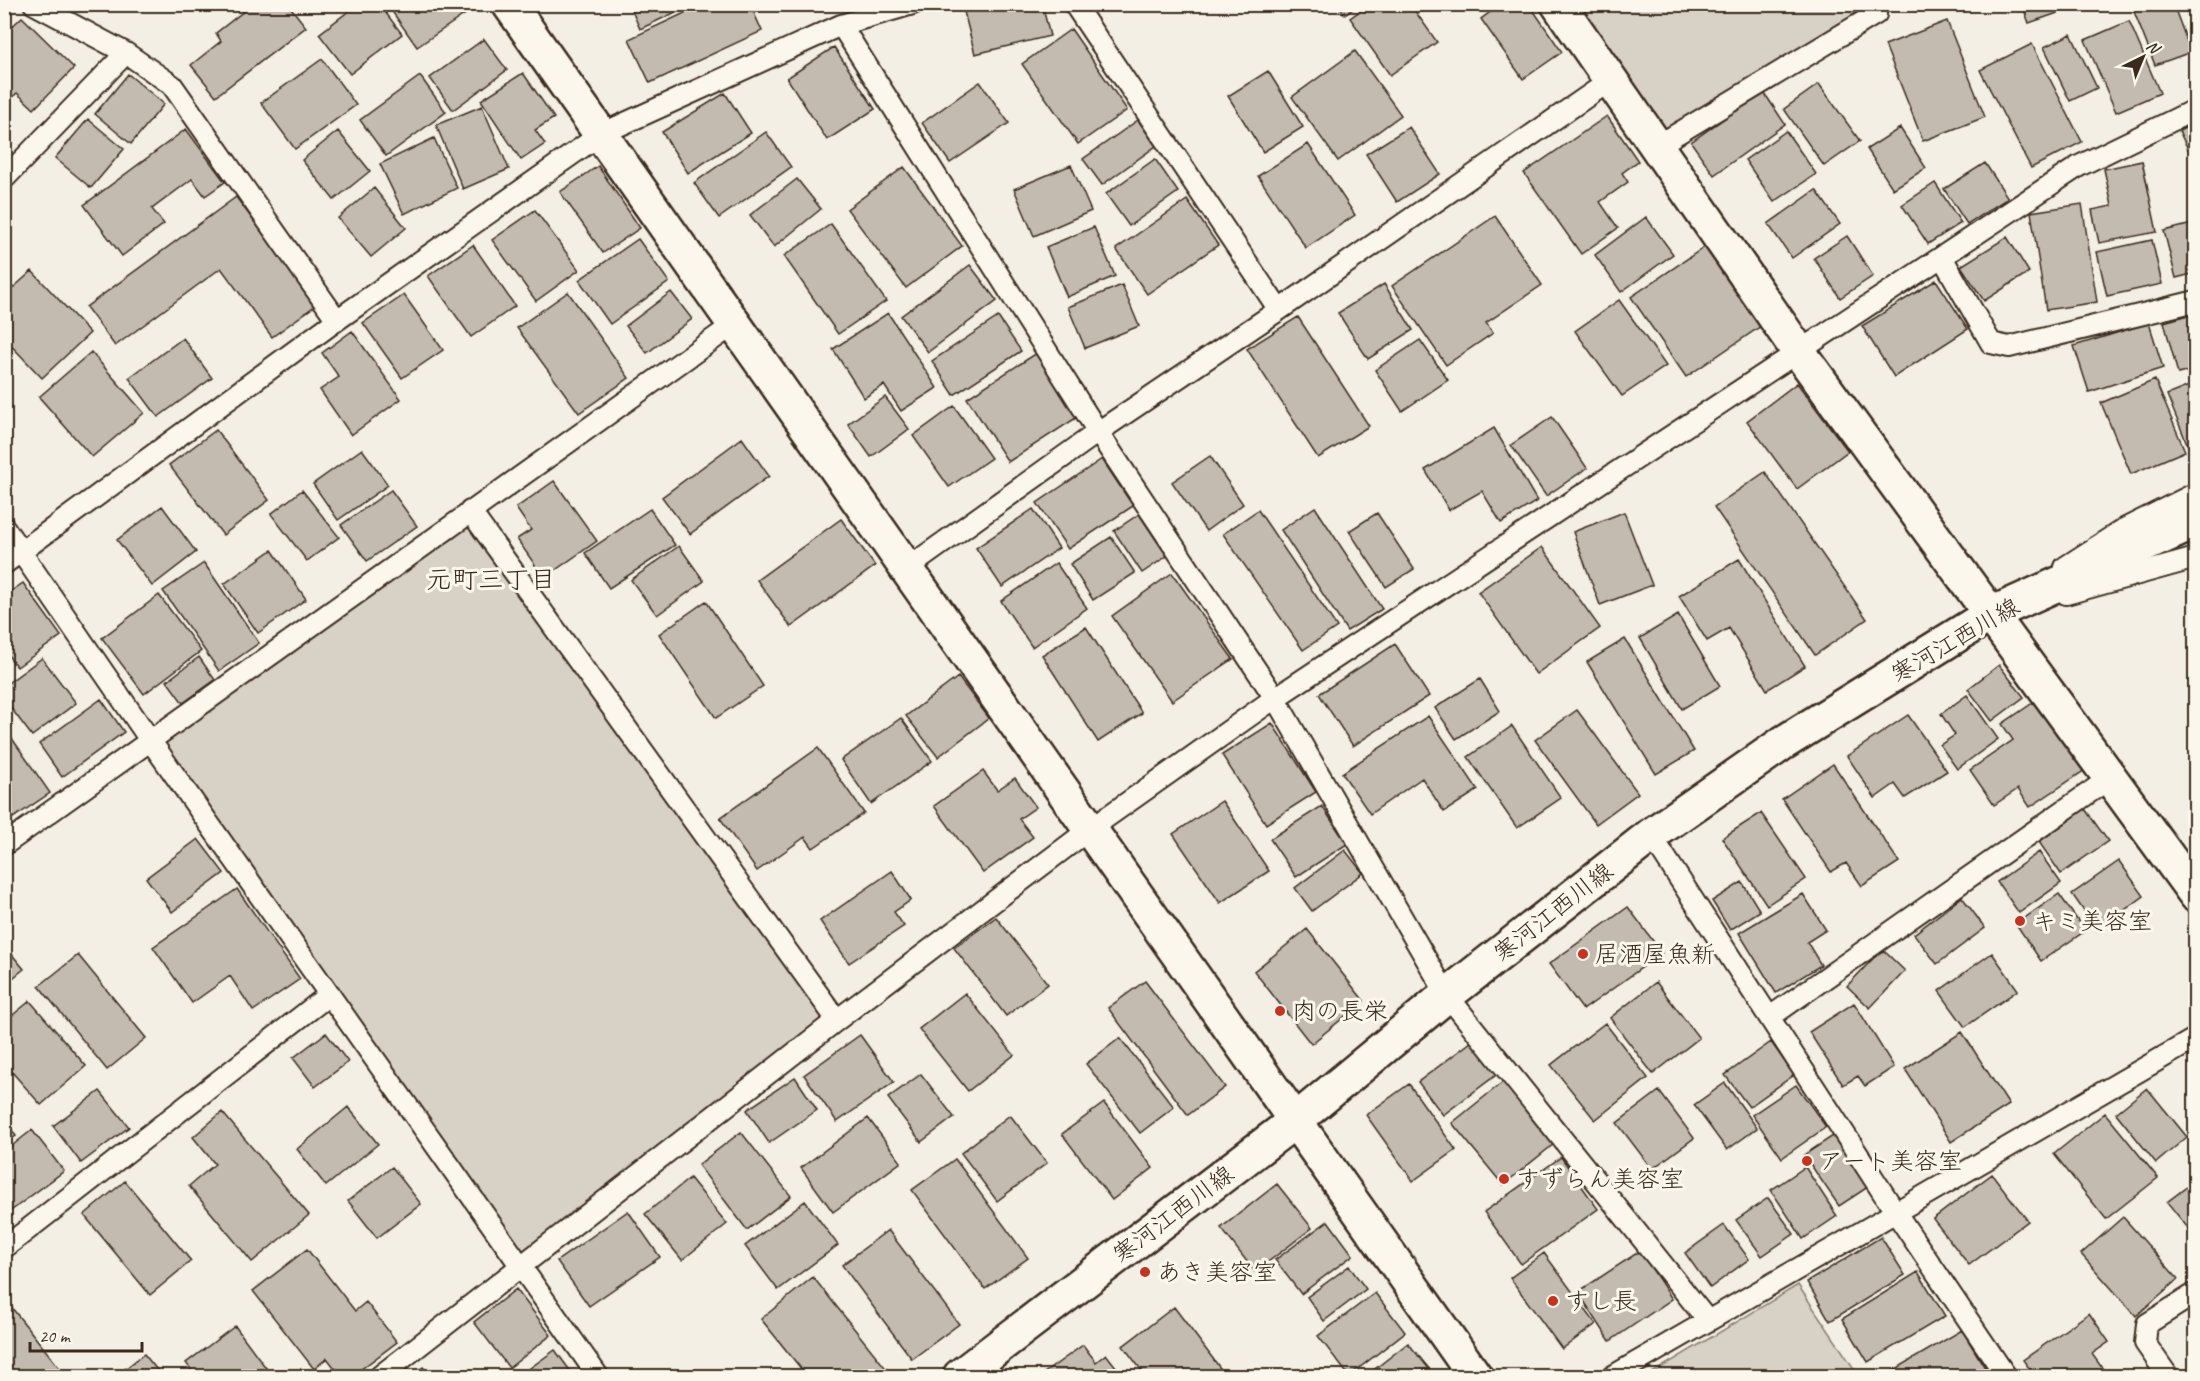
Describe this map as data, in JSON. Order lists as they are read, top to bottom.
{
  "streets": {
    "street": ["寒河江西川線"]
  },
  "districts": ["元町三丁目"],
  "places": [
    "キミ美容室",
    "居酒屋魚新",
    "肉の長栄",
    "アート美容室",
    "すずらん美容室",
    "あき美容室",
    "すし長"
  ],
  "scale_bar": "20 m",
  "north": "top right"
}
